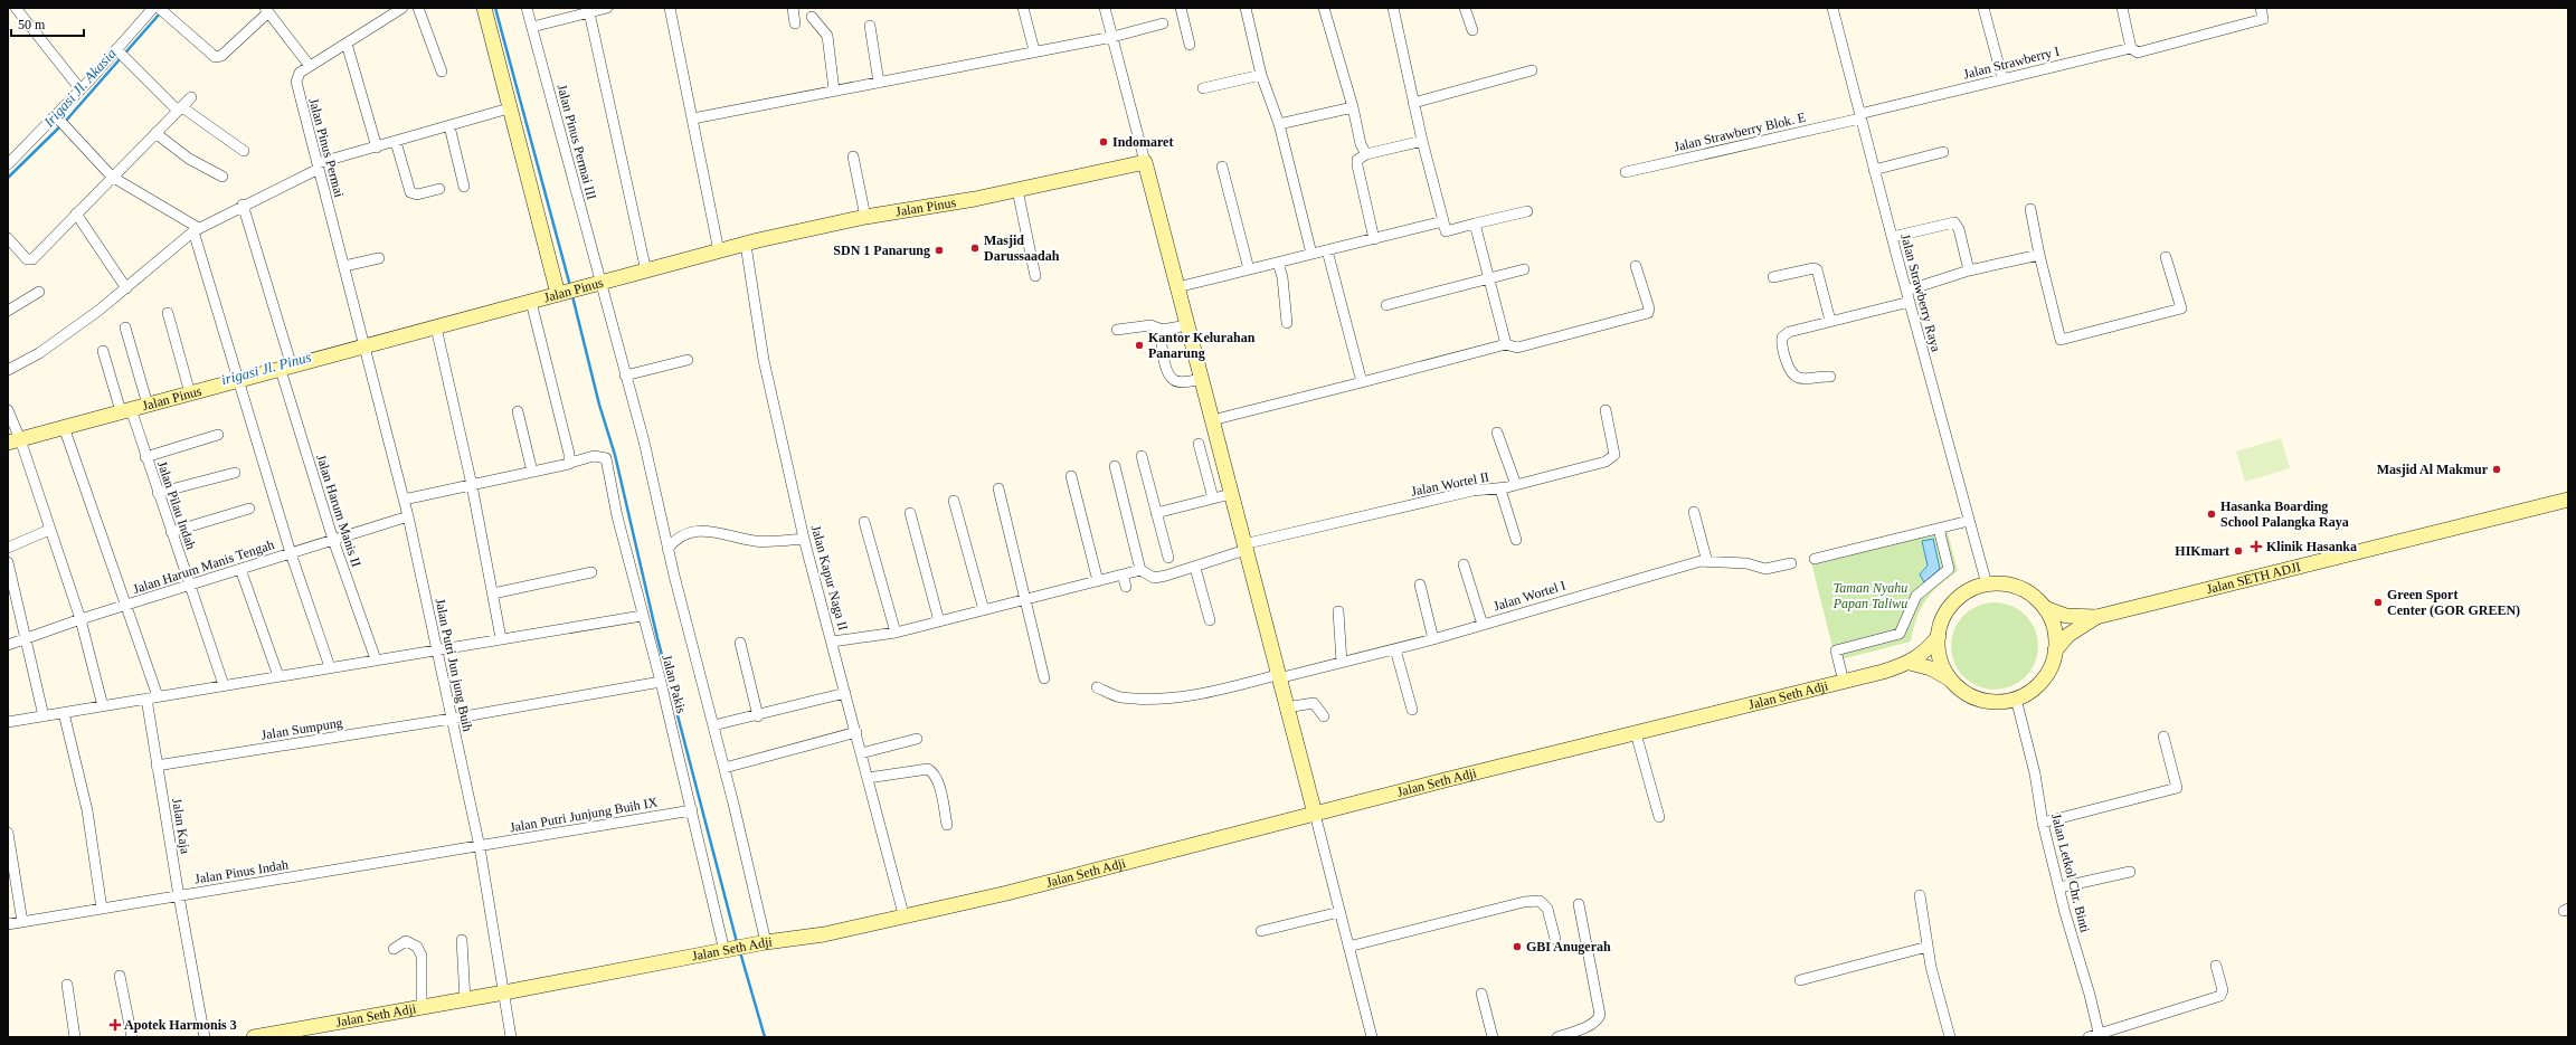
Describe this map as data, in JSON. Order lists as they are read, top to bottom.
{
  "streets": {
    "street": [
      "Jalan Strawberry I",
      "Jalan Strawberry Blok. E",
      "Jalan Pinus Permai III",
      "Jalan Pinus Permai",
      "Jalan Pinus",
      "Jalan Strawberry Raya",
      "Jalan Wortel II",
      "Jalan Pilau Indah",
      "Jalan Harum Manis II",
      "Jalan Harum Manis Tengah",
      "Jalan Kapur Naga II",
      "Jalan SETH ADJI",
      "Jalan Wortel I",
      "Jalan Putri Jun jung Buih",
      "Jalan Pakis",
      "Jalan Seth Adji",
      "Jalan Sumpung",
      "Jalan Putri Junjung Buih IX",
      "Jalan Kaja",
      "Jalan Pinus Indah",
      "Jalan Letkol Chr. Binti"
    ]
  },
  "crossings": [
    ["Jalan Strawberry I", "Jalan Strawberry Blok. E"],
    ["Jalan Strawberry I", "Jalan Strawberry Raya"],
    ["Jalan Strawberry Blok. E", "Jalan Strawberry Raya"],
    ["Jalan Pinus Permai III", "Jalan Pinus"],
    ["Jalan Pinus Permai III", "Jalan Seth Adji"],
    ["Jalan Pinus Permai", "Jalan Pinus"],
    ["Jalan Pinus Permai", "Jalan Putri Jun jung Buih"],
    ["Jalan Pinus", "Jalan Pilau Indah"],
    ["Jalan Pinus", "Jalan Harum Manis II"],
    ["Jalan Pinus", "Jalan Kapur Naga II"],
    ["Jalan Pinus", "Jalan Putri Jun jung Buih"],
    ["Jalan Strawberry Raya", "Jalan Letkol Chr. Binti"],
    ["Jalan Pilau Indah", "Jalan Harum Manis Tengah"],
    ["Jalan Harum Manis II", "Jalan Harum Manis Tengah"],
    ["Jalan Harum Manis Tengah", "Jalan Putri Jun jung Buih"],
    ["Jalan Kapur Naga II", "Jalan Seth Adji"],
    ["Jalan Putri Jun jung Buih", "Jalan Seth Adji"],
    ["Jalan Putri Jun jung Buih", "Jalan Sumpung"],
    ["Jalan Putri Jun jung Buih", "Jalan Putri Junjung Buih IX"],
    ["Jalan Putri Jun jung Buih", "Jalan Pinus Indah"],
    ["Jalan Pakis", "Jalan Seth Adji"],
    ["Jalan Pakis", "Jalan Sumpung"],
    ["Jalan Pakis", "Jalan Putri Junjung Buih IX"],
    ["Jalan Sumpung", "Jalan Kaja"],
    ["Jalan Putri Junjung Buih IX", "Jalan Pinus Indah"],
    ["Jalan Kaja", "Jalan Pinus Indah"]
  ],
  "water": ["Irigasi Jl. Akasia", "irigasi Jl. Pinus"],
  "parks": ["Taman Nyahu Papan Taliwu"],
  "places": {
    "other": [
      "Indomaret",
      "Masjid Darussaadah",
      "SDN 1 Panarung",
      "Kantor Kelurahan Panarung",
      "Masjid Al Makmur",
      "Hasanka Boarding School Palangka Raya",
      "HIKmart",
      "Green Sport Center (GOR GREEN)",
      "GBI Anugerah"
    ],
    "health": ["Klinik Hasanka", "Apotek Harmonis 3"]
  },
  "scale_bar": "50 m"
}
